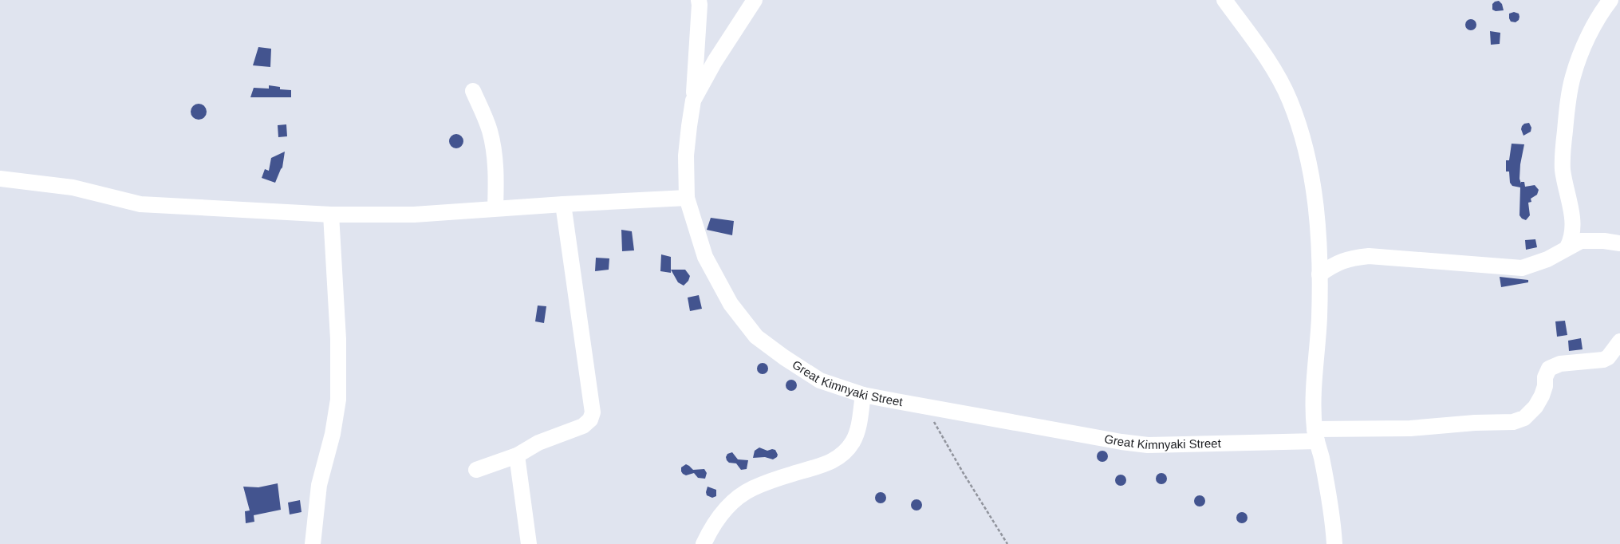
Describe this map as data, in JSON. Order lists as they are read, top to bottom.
{
  "streets": {
    "street": ["Great Kimnyaki Street"]
  }
}
